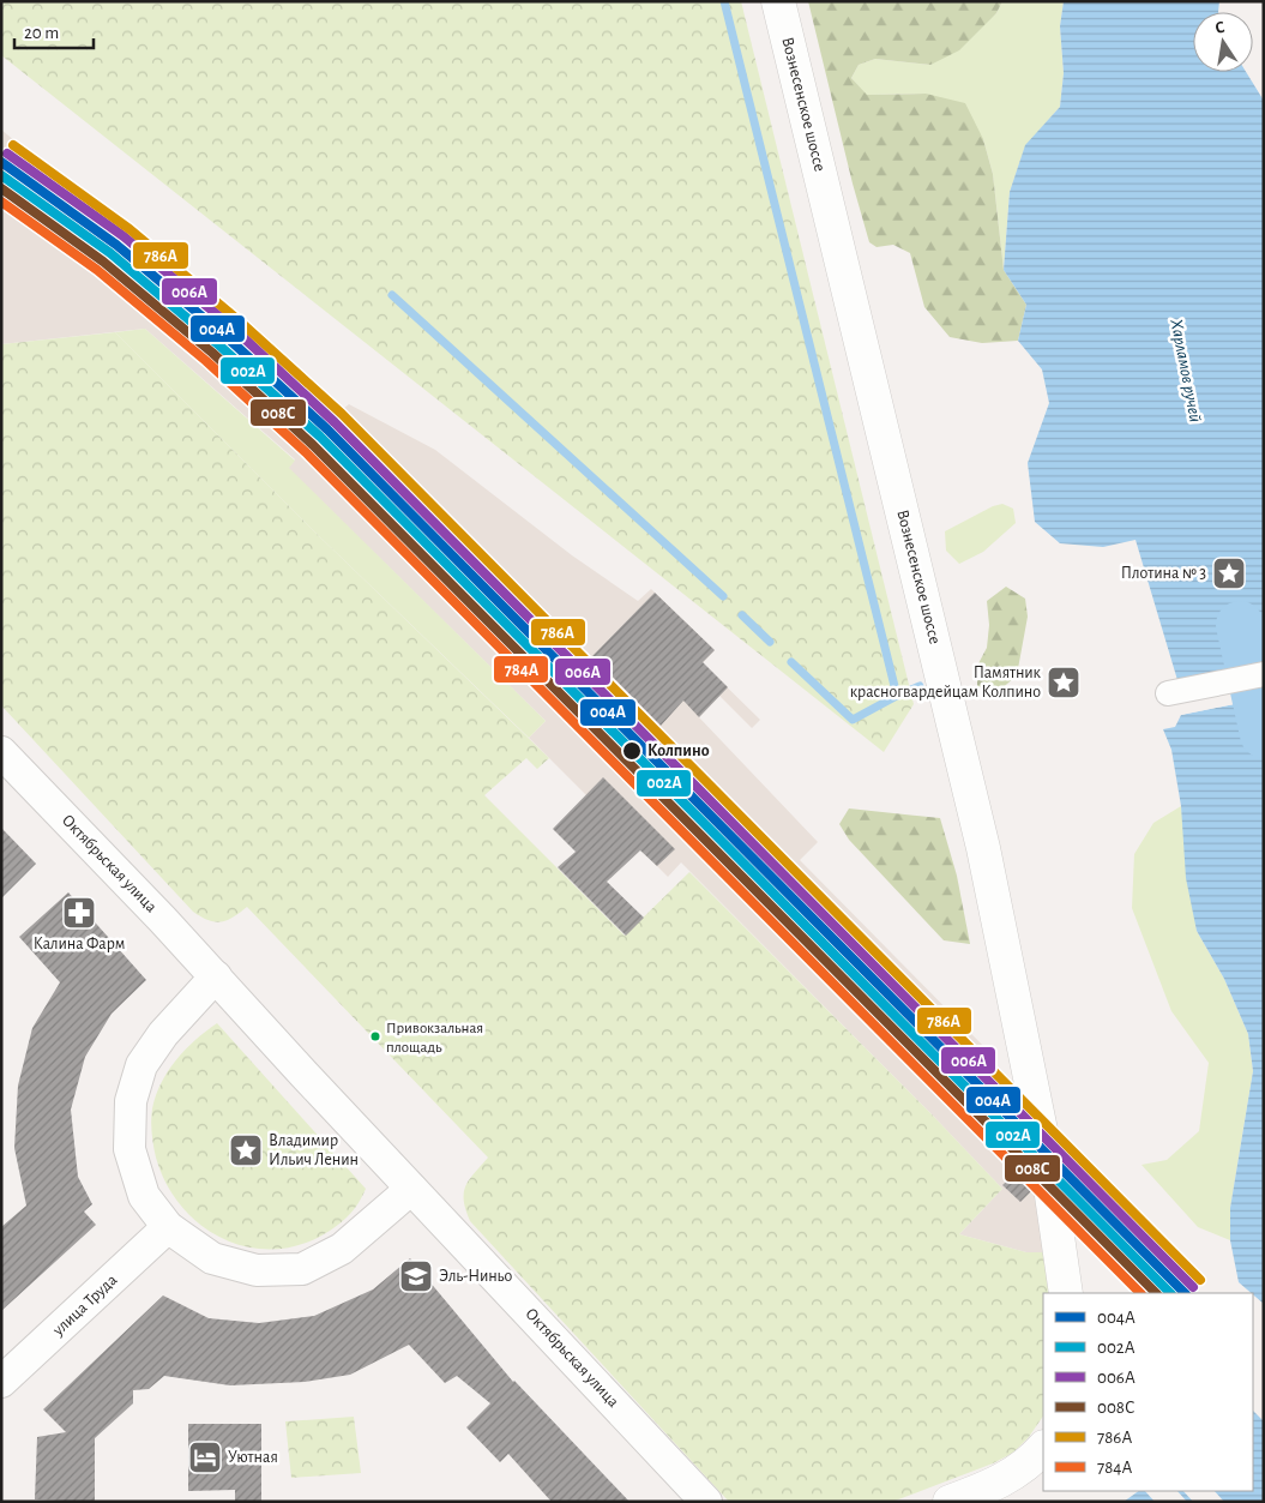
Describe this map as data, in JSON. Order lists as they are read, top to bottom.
{
  "streets": {
    "street": ["Вознесенское шоссе", "Октябрьская улица", "улица Труда"]
  },
  "water": ["Харламов ручей"],
  "places": {
    "place": ["Плотина № 3", "Памятник красногвардейцам Колпино", "Владимир Ильич Ленин"],
    "other": ["Колпино", "Привокзальная площадь"],
    "pharmacy": ["Калина Фарм"],
    "school or university": ["Эль-Ниньо"],
    "hotel": ["Уютная"]
  },
  "lines": [
    "transit line 786А",
    "transit line 006А",
    "transit line 004А",
    "transit line 002А",
    "transit line 008С",
    "transit line 784А"
  ],
  "legend": [
    "004А",
    "002А",
    "006А",
    "008С",
    "786А",
    "784А"
  ],
  "scale_bar": "20 m",
  "north": "top"
}
